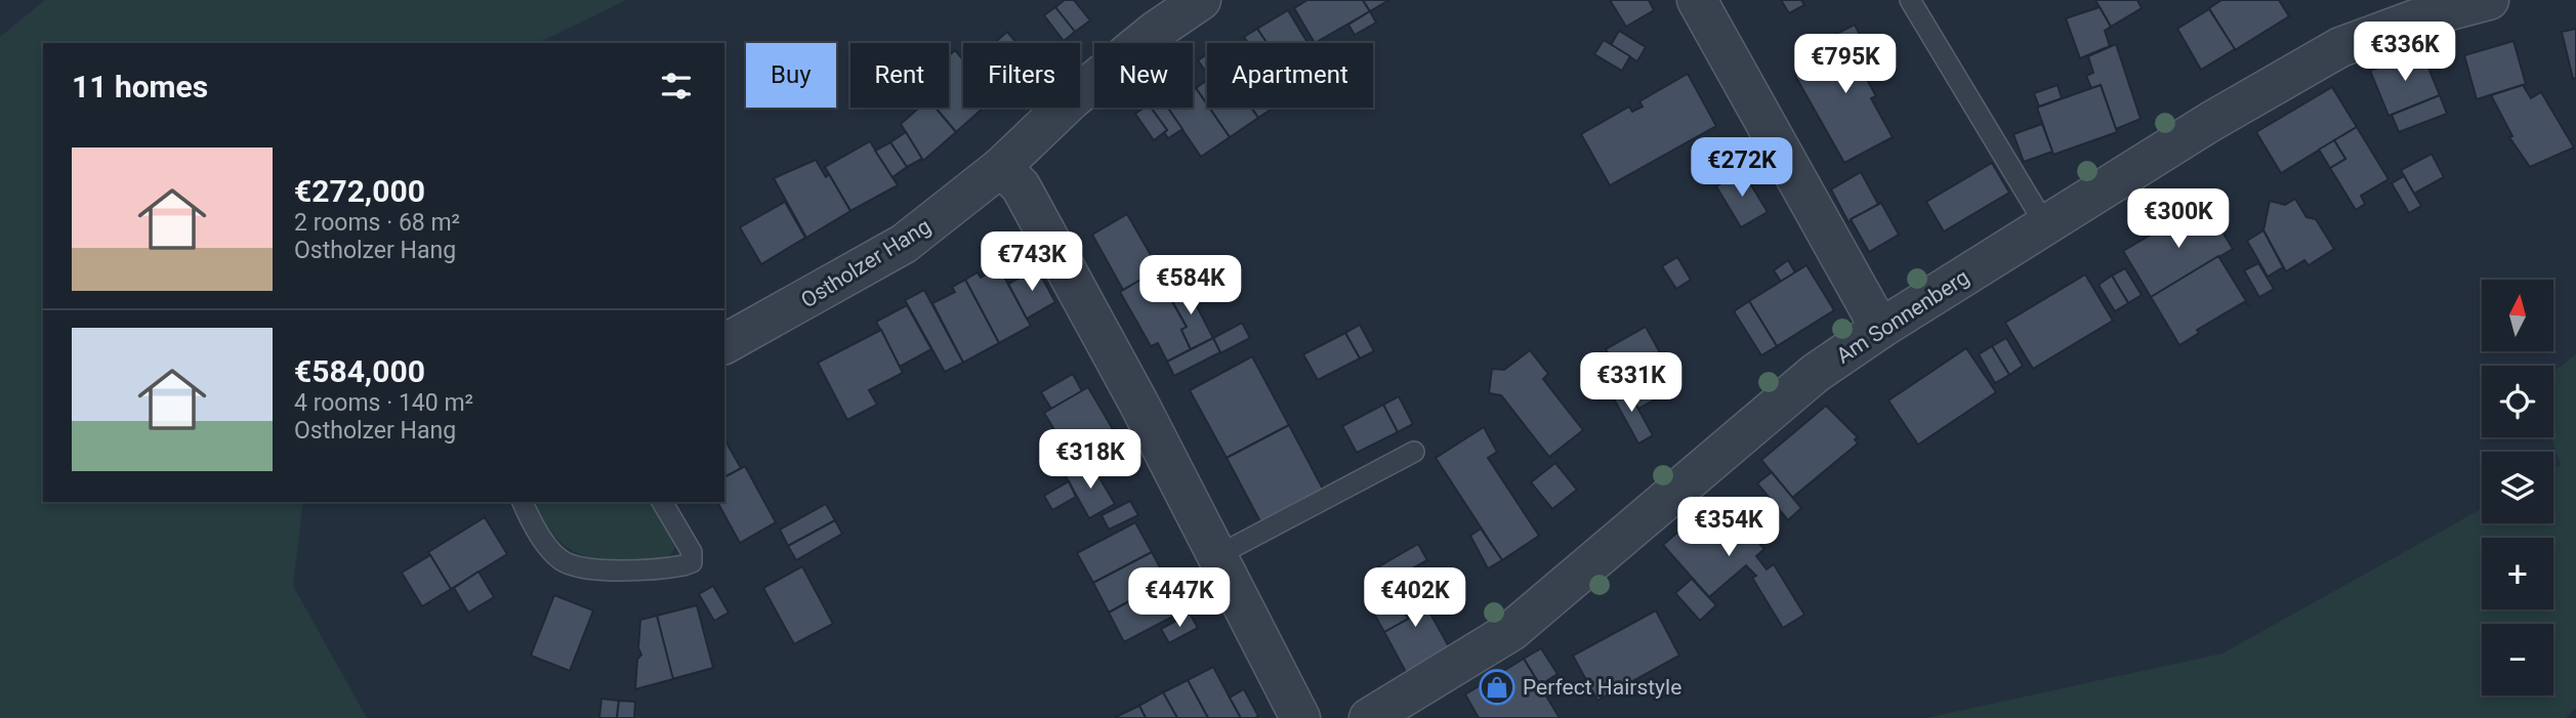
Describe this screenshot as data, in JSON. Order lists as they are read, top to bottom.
{
  "streets": {
    "street": ["Ostholzer Hang", "Am Sonnenberg"]
  },
  "places": {
    "shop": ["Perfect Hairstyle"]
  },
  "north": "top",
  "page": {
    "price": [
      "€336K",
      "€795K",
      "€272K",
      "€300K",
      "€743K",
      "€584K",
      "€331K",
      "€318K",
      "€354K",
      "€447K",
      "€402K"
    ],
    "chip": [
      "Buy",
      "Rent",
      "Filters",
      "New",
      "Apartment"
    ],
    "heading": "11 homes",
    "list": [
      {
        "name": "€272,000",
        "note": "2 rooms · 68 m² · Ostholzer Hang"
      },
      {
        "name": "€584,000",
        "note": "4 rooms · 140 m² · Ostholzer Hang"
      }
    ],
    "map_buttons": ["+", "−"]
  }
}
